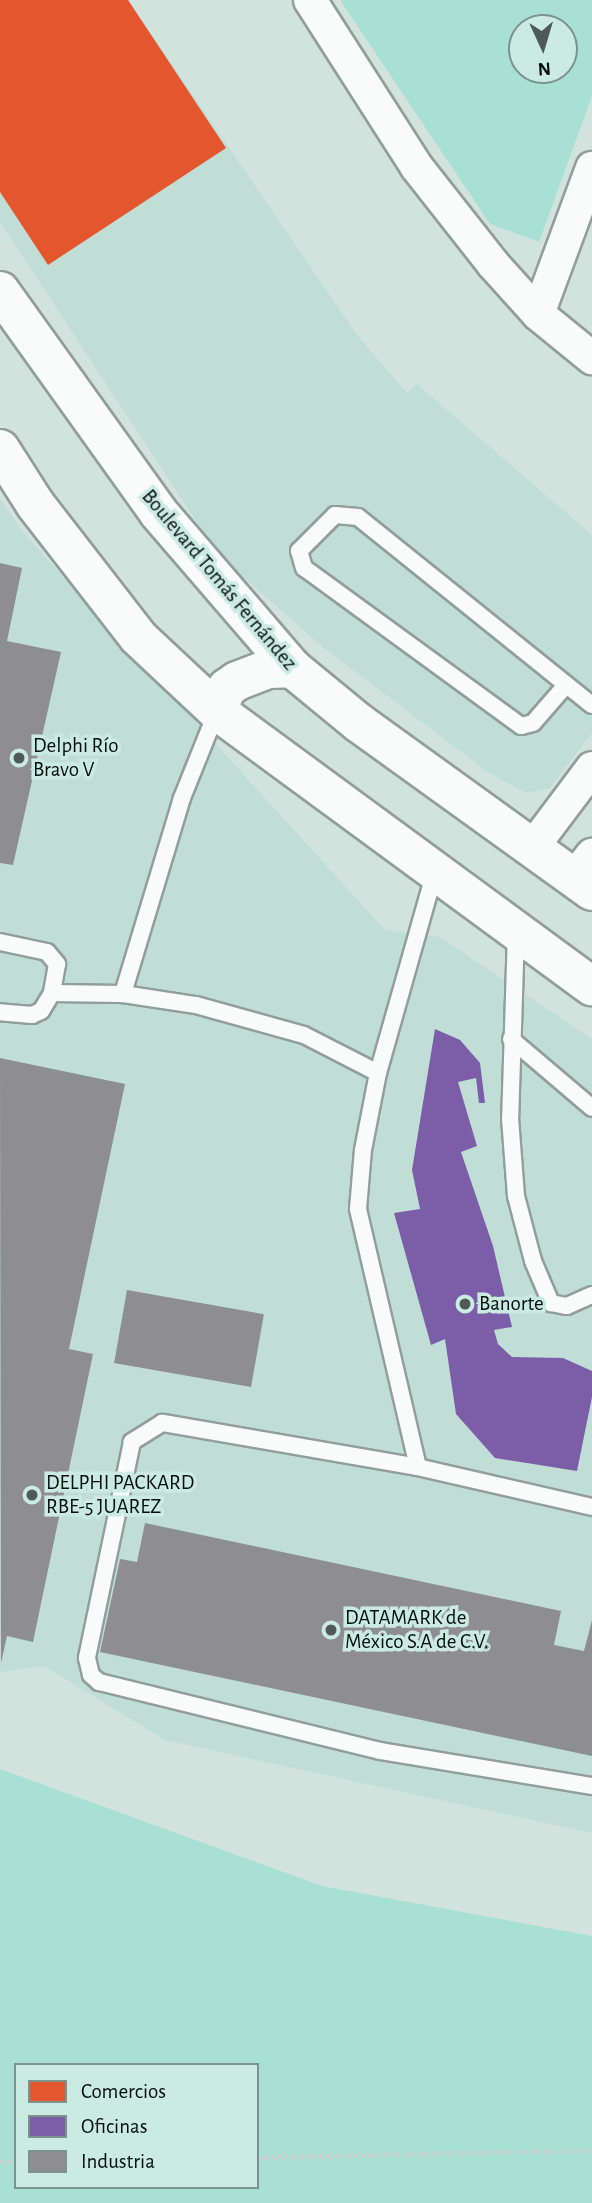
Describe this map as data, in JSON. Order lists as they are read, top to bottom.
{
  "streets": {
    "main road": ["Boulevard Tomás Fernández"]
  },
  "places": [
    "Delphi Río Bravo V",
    "Banorte",
    "DELPHI PACKARD RBE-5 JUAREZ",
    "DATAMARK de México S.A de C.V."
  ],
  "legend": ["Comercios", "Oficinas", "Industria"],
  "north": "bottom"
}
